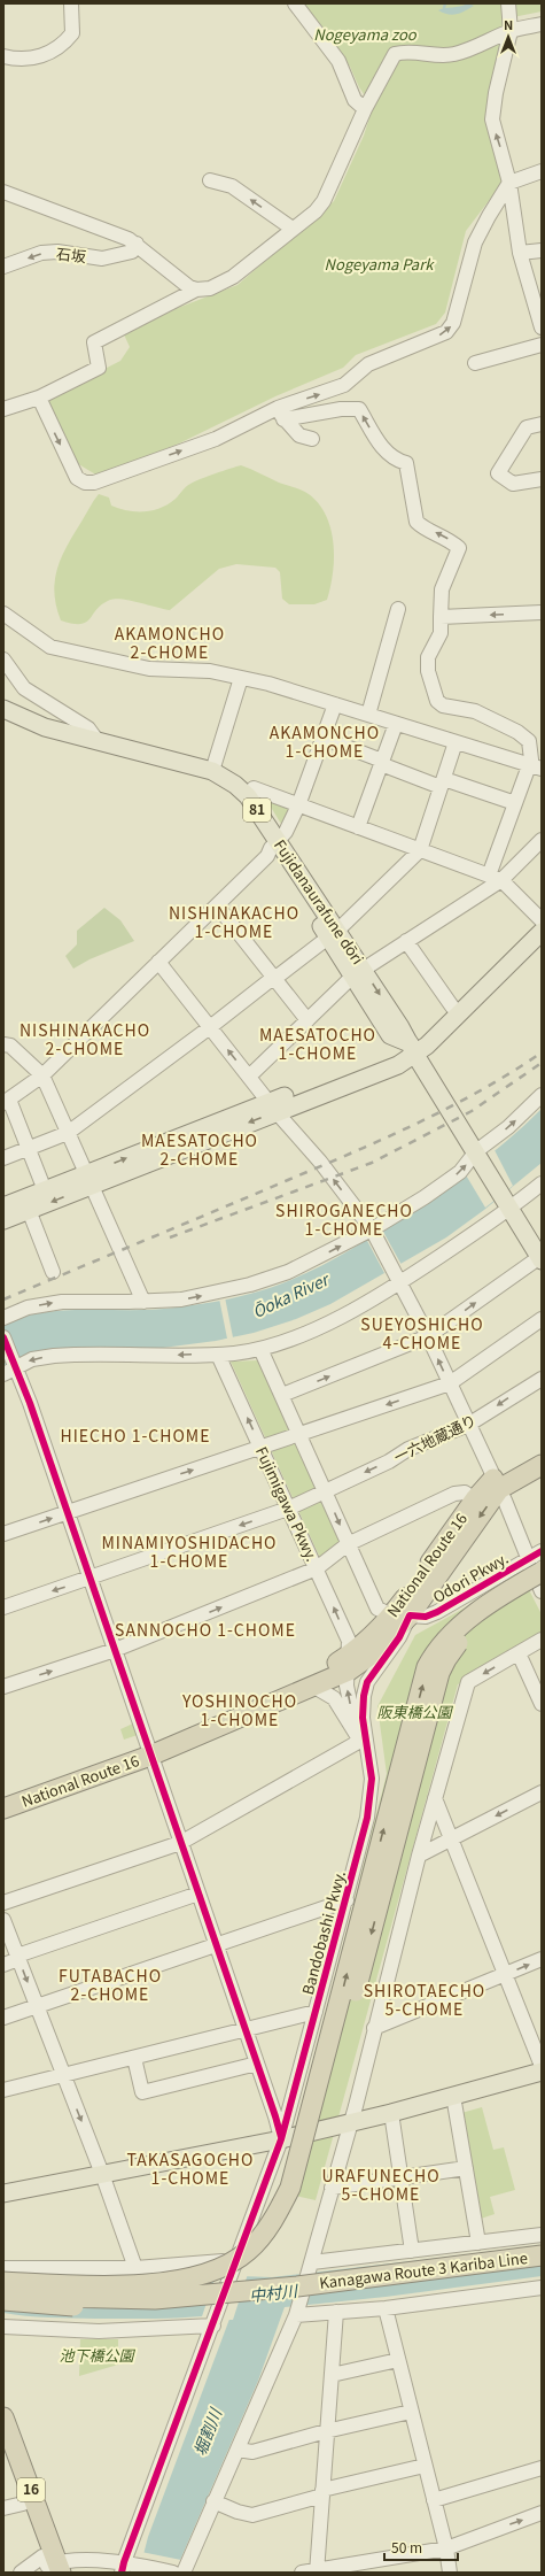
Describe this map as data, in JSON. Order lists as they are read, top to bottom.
{
  "streets": {
    "highway": ["National Route 16", "Kanagawa Route 3 Kariba Line", "16"],
    "main road": ["81", "Fujidanaurafune dōri"],
    "street": [
      "石坂",
      "一六地蔵通り",
      "Fujimigawa Pkwy.",
      "Odori Pkwy.",
      "Bandobashi Pkwy."
    ]
  },
  "crossings": [
    ["一六地蔵通り", "Fujimigawa Pkwy."],
    ["Fujimigawa Pkwy.", "National Route 16"],
    ["National Route 16", "Odori Pkwy."],
    ["National Route 16", "Bandobashi Pkwy."],
    ["Odori Pkwy.", "Bandobashi Pkwy."]
  ],
  "one_way": ["石坂"],
  "districts": [
    "AKAMONCHO 2-CHOME",
    "AKAMONCHO 1-CHOME",
    "NISHINAKACHO 1-CHOME",
    "NISHINAKACHO 2-CHOME",
    "MAESATOCHO 1-CHOME",
    "MAESATOCHO 2-CHOME",
    "SHIROGANECHO 1-CHOME",
    "SUEYOSHICHO 4-CHOME",
    "HIECHO 1-CHOME",
    "MINAMIYOSHIDACHO 1-CHOME",
    "SANNOCHO 1-CHOME",
    "YOSHINOCHO 1-CHOME",
    "FUTABACHO 2-CHOME",
    "SHIROTAECHO 5-CHOME",
    "TAKASAGOCHO 1-CHOME",
    "URAFUNECHO 5-CHOME"
  ],
  "water": ["Ōoka River", "中村川", "堀割川"],
  "parks": [
    "Nogeyama zoo",
    "Nogeyama Park",
    "阪東橋公園",
    "池下橋公園"
  ],
  "scale_bar": "50 m",
  "north": "top"
}
